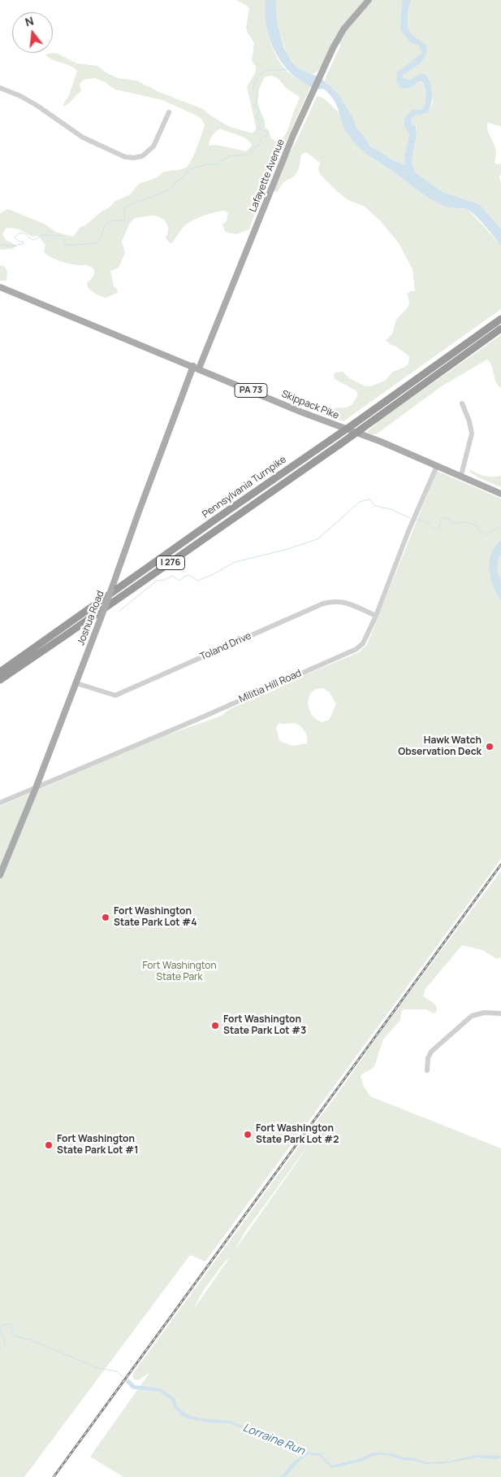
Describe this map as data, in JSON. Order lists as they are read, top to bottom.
{
  "streets": {
    "highway": ["Pennsylvania Turnpike", "I 276"],
    "main road": [
      "Lafayette Avenue",
      "PA 73",
      "Skippack Pike",
      "Joshua Road"
    ],
    "street": ["Toland Drive", "Militia Hill Road"]
  },
  "crossings": [
    ["Lafayette Avenue", "Skippack Pike"],
    ["Lafayette Avenue", "Joshua Road"],
    ["Skippack Pike", "Joshua Road"],
    ["Skippack Pike", "Militia Hill Road"],
    ["Joshua Road", "Toland Drive"],
    ["Joshua Road", "Militia Hill Road"],
    ["Toland Drive", "Militia Hill Road"]
  ],
  "water": ["Lorraine Run"],
  "parks": ["Fort Washington State Park"],
  "places": [
    "Hawk Watch Observation Deck",
    "Fort Washington State Park Lot #4",
    "Fort Washington State Park Lot #3",
    "Fort Washington State Park Lot #2",
    "Fort Washington State Park Lot #1"
  ],
  "north": "top"
}
